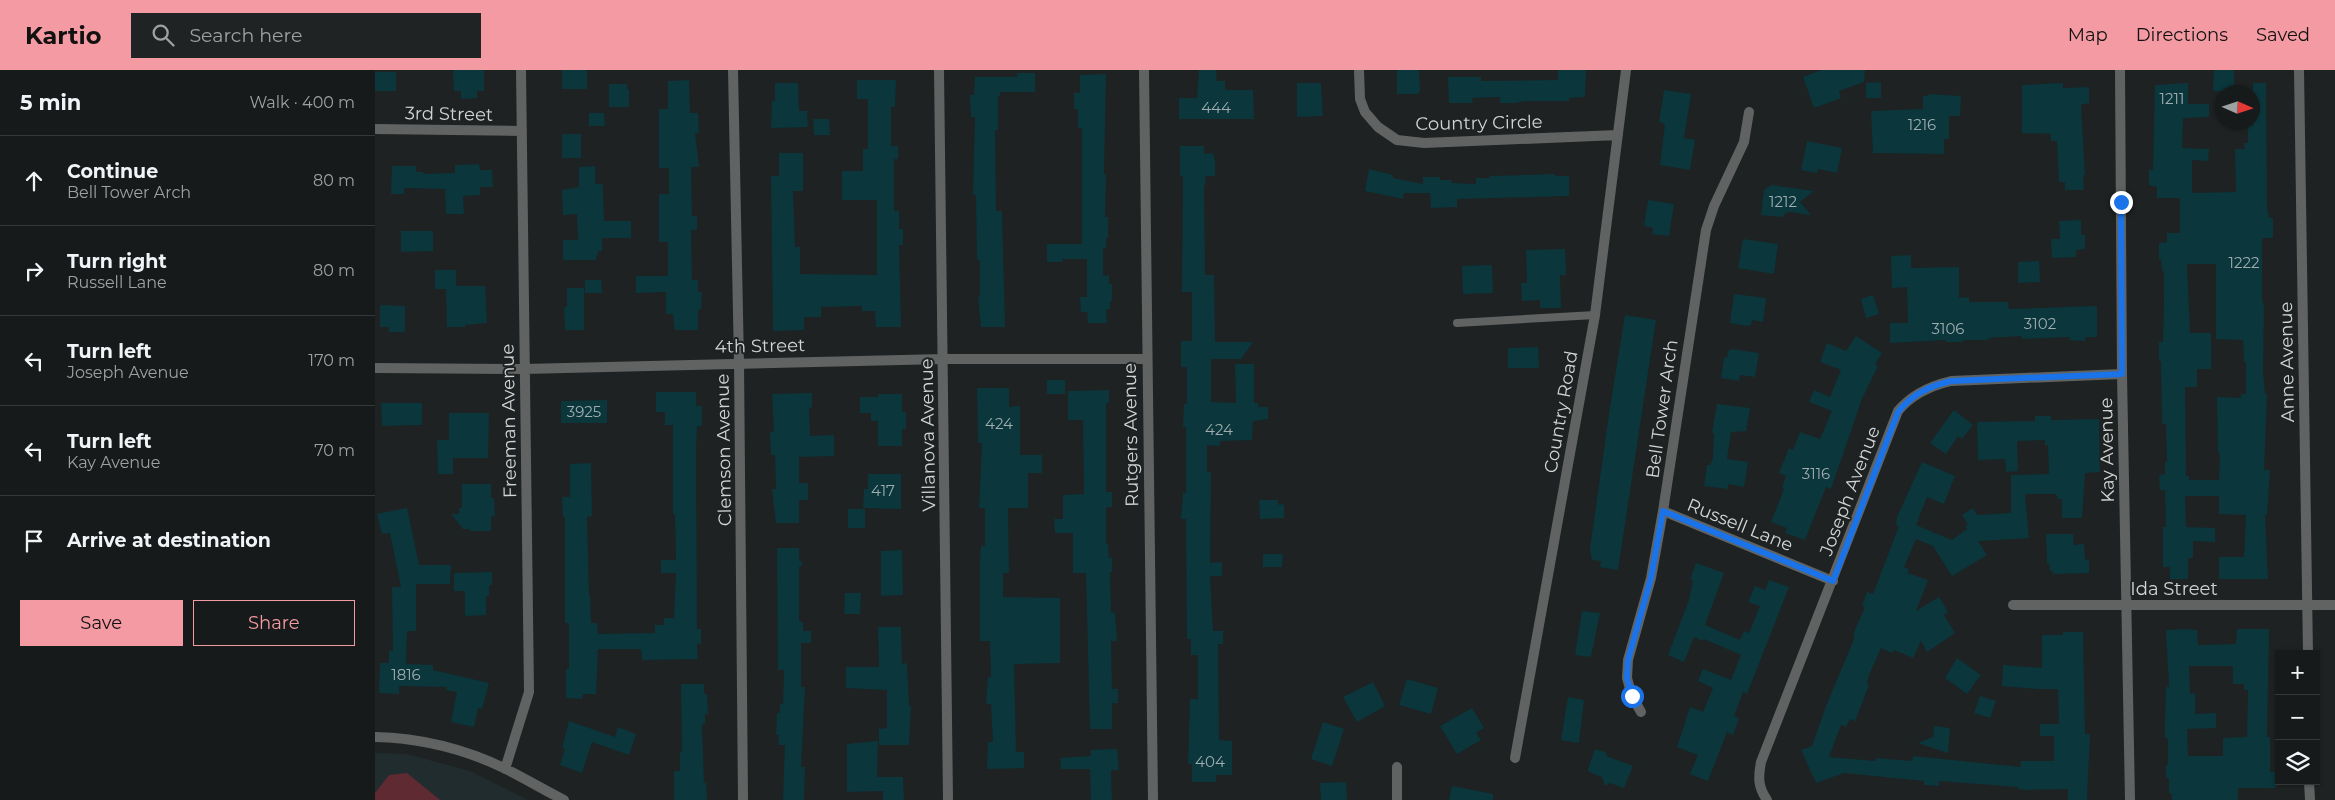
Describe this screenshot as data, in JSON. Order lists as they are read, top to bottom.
{
  "streets": {
    "street": [
      "3rd Street",
      "Country Circle",
      "4th Street",
      "Anne Avenue",
      "Bell Tower Arch",
      "Country Road",
      "Freeman Avenue",
      "Villanova Avenue",
      "Rutgers Avenue",
      "Clemson Avenue",
      "Kay Avenue",
      "Joseph Avenue",
      "Russell Lane",
      "Ida Street"
    ]
  },
  "crossings": [
    ["3rd Street", "Freeman Avenue"],
    ["Country Circle", "Country Road"],
    ["4th Street", "Freeman Avenue"],
    ["4th Street", "Villanova Avenue"],
    ["4th Street", "Rutgers Avenue"],
    ["4th Street", "Clemson Avenue"],
    ["Anne Avenue", "Ida Street"],
    ["Bell Tower Arch", "Russell Lane"],
    ["Kay Avenue", "Joseph Avenue"],
    ["Kay Avenue", "Ida Street"],
    ["Joseph Avenue", "Russell Lane"]
  ],
  "house_numbers": [
    "1211",
    "444",
    "1216",
    "1212",
    "1222",
    "3102",
    "3106",
    "3925",
    "424",
    "424",
    "3116",
    "417",
    "1816",
    "404"
  ],
  "north": "right",
  "page": {
    "header": "Kartio",
    "search": "Search here",
    "nav": ["Map", "Directions", "Saved"],
    "heading": ["5 min", "Walk · 400 m"],
    "list": [
      ["Continue", "Bell Tower Arch", "80 m"],
      ["Turn right", "Russell Lane", "80 m"],
      ["Turn left", "Joseph Avenue", "170 m"],
      ["Turn left", "Kay Avenue", "70 m"],
      "Arrive at destination"
    ],
    "buttons": ["Save", "Share"],
    "map_buttons": ["+", "−"]
  }
}
